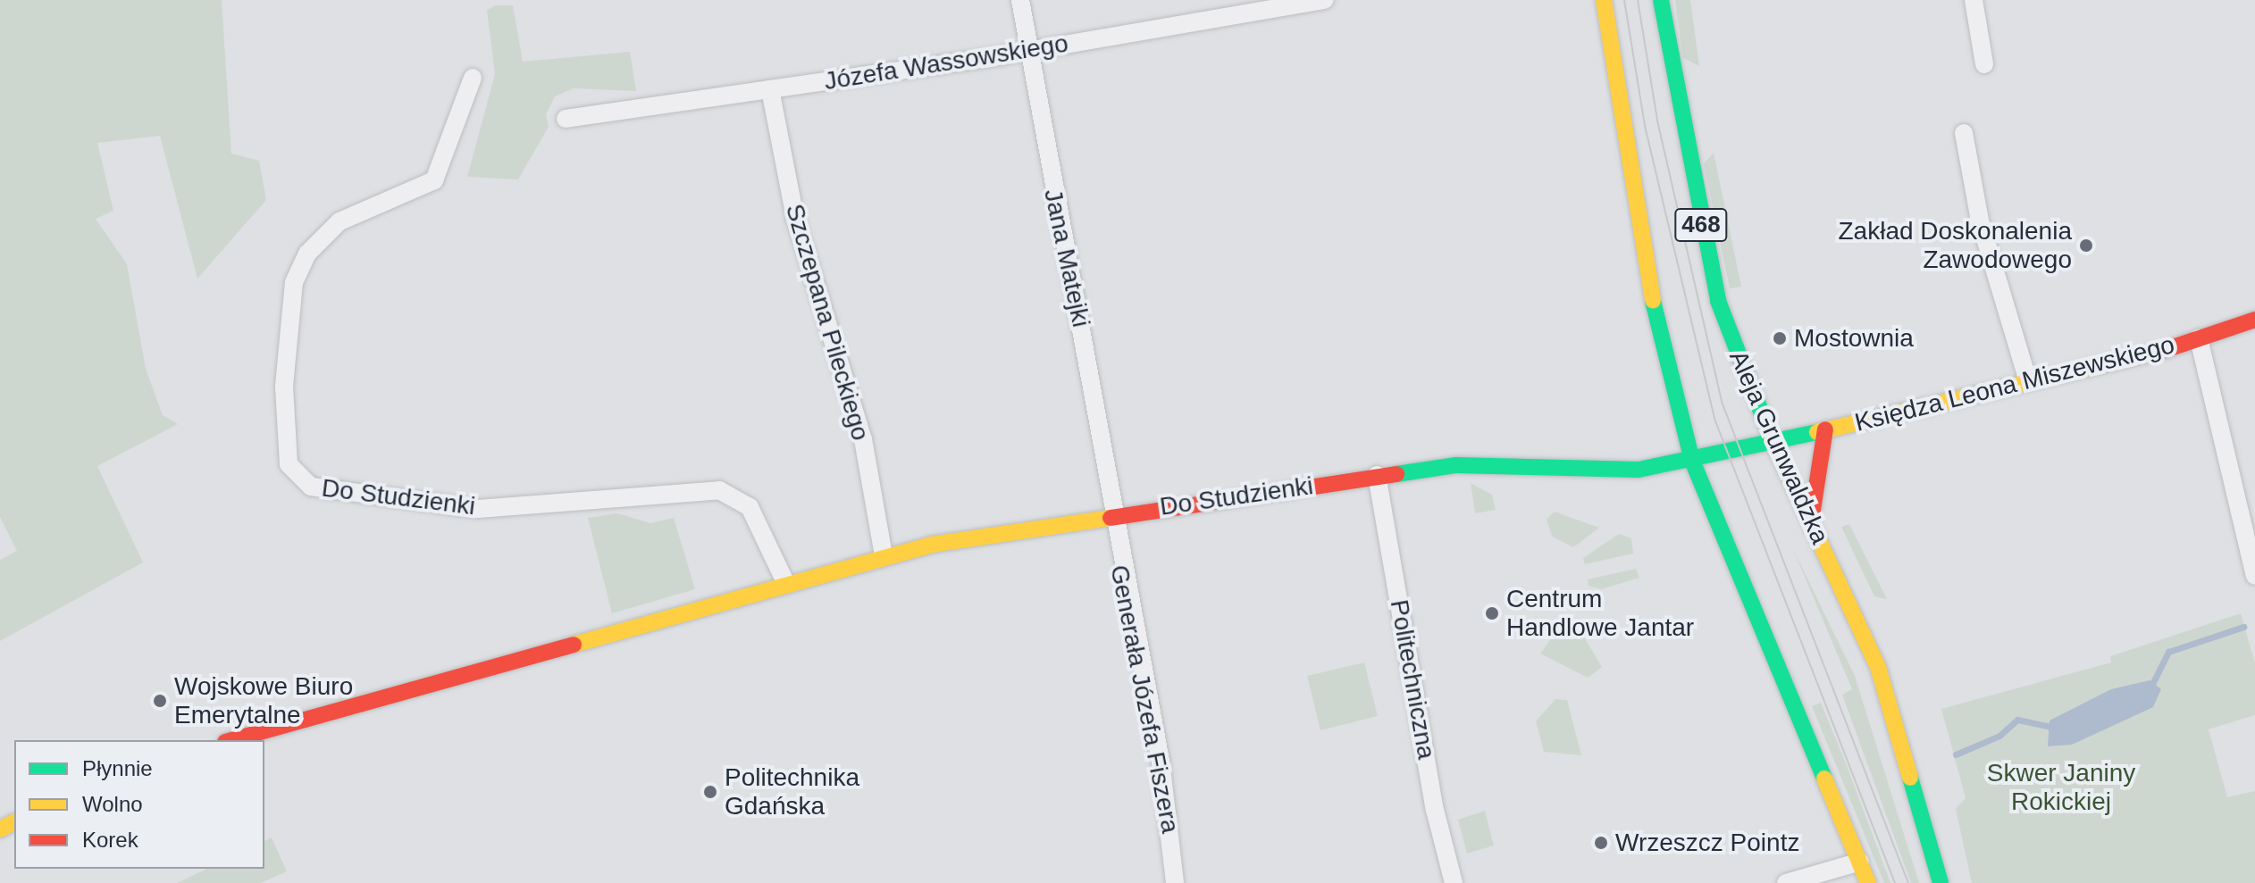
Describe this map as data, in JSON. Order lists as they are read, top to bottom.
{
  "streets": {
    "main road": [
      "468",
      "Księdza Leona Miszewskiego",
      "Aleja Grunwaldzka",
      "Do Studzienki"
    ],
    "street": [
      "Józefa Wassowskiego",
      "Jana Matejki",
      "Szczepana Pileckiego",
      "Politechniczna",
      "Generała Józefa Fiszera"
    ]
  },
  "crossings": [
    ["Józefa Wassowskiego", "Jana Matejki"],
    ["Józefa Wassowskiego", "Szczepana Pileckiego"],
    ["468", "Księdza Leona Miszewskiego"],
    ["468", "Do Studzienki"],
    ["Jana Matejki", "Do Studzienki"],
    ["Jana Matejki", "Generała Józefa Fiszera"],
    ["Szczepana Pileckiego", "Do Studzienki"],
    ["Księdza Leona Miszewskiego", "Aleja Grunwaldzka"],
    ["Księdza Leona Miszewskiego", "Do Studzienki"],
    ["Do Studzienki", "Politechniczna"],
    ["Do Studzienki", "Generała Józefa Fiszera"]
  ],
  "parks": ["Skwer Janiny Rokickiej"],
  "places": [
    "Zakład Doskonalenia Zawodowego",
    "Mostownia",
    "Centrum Handlowe Jantar",
    "Wojskowe Biuro Emerytalne",
    "Politechnika Gdańska",
    "Wrzeszcz Pointz"
  ],
  "legend": ["Płynnie", "Wolno", "Korek"]
}
